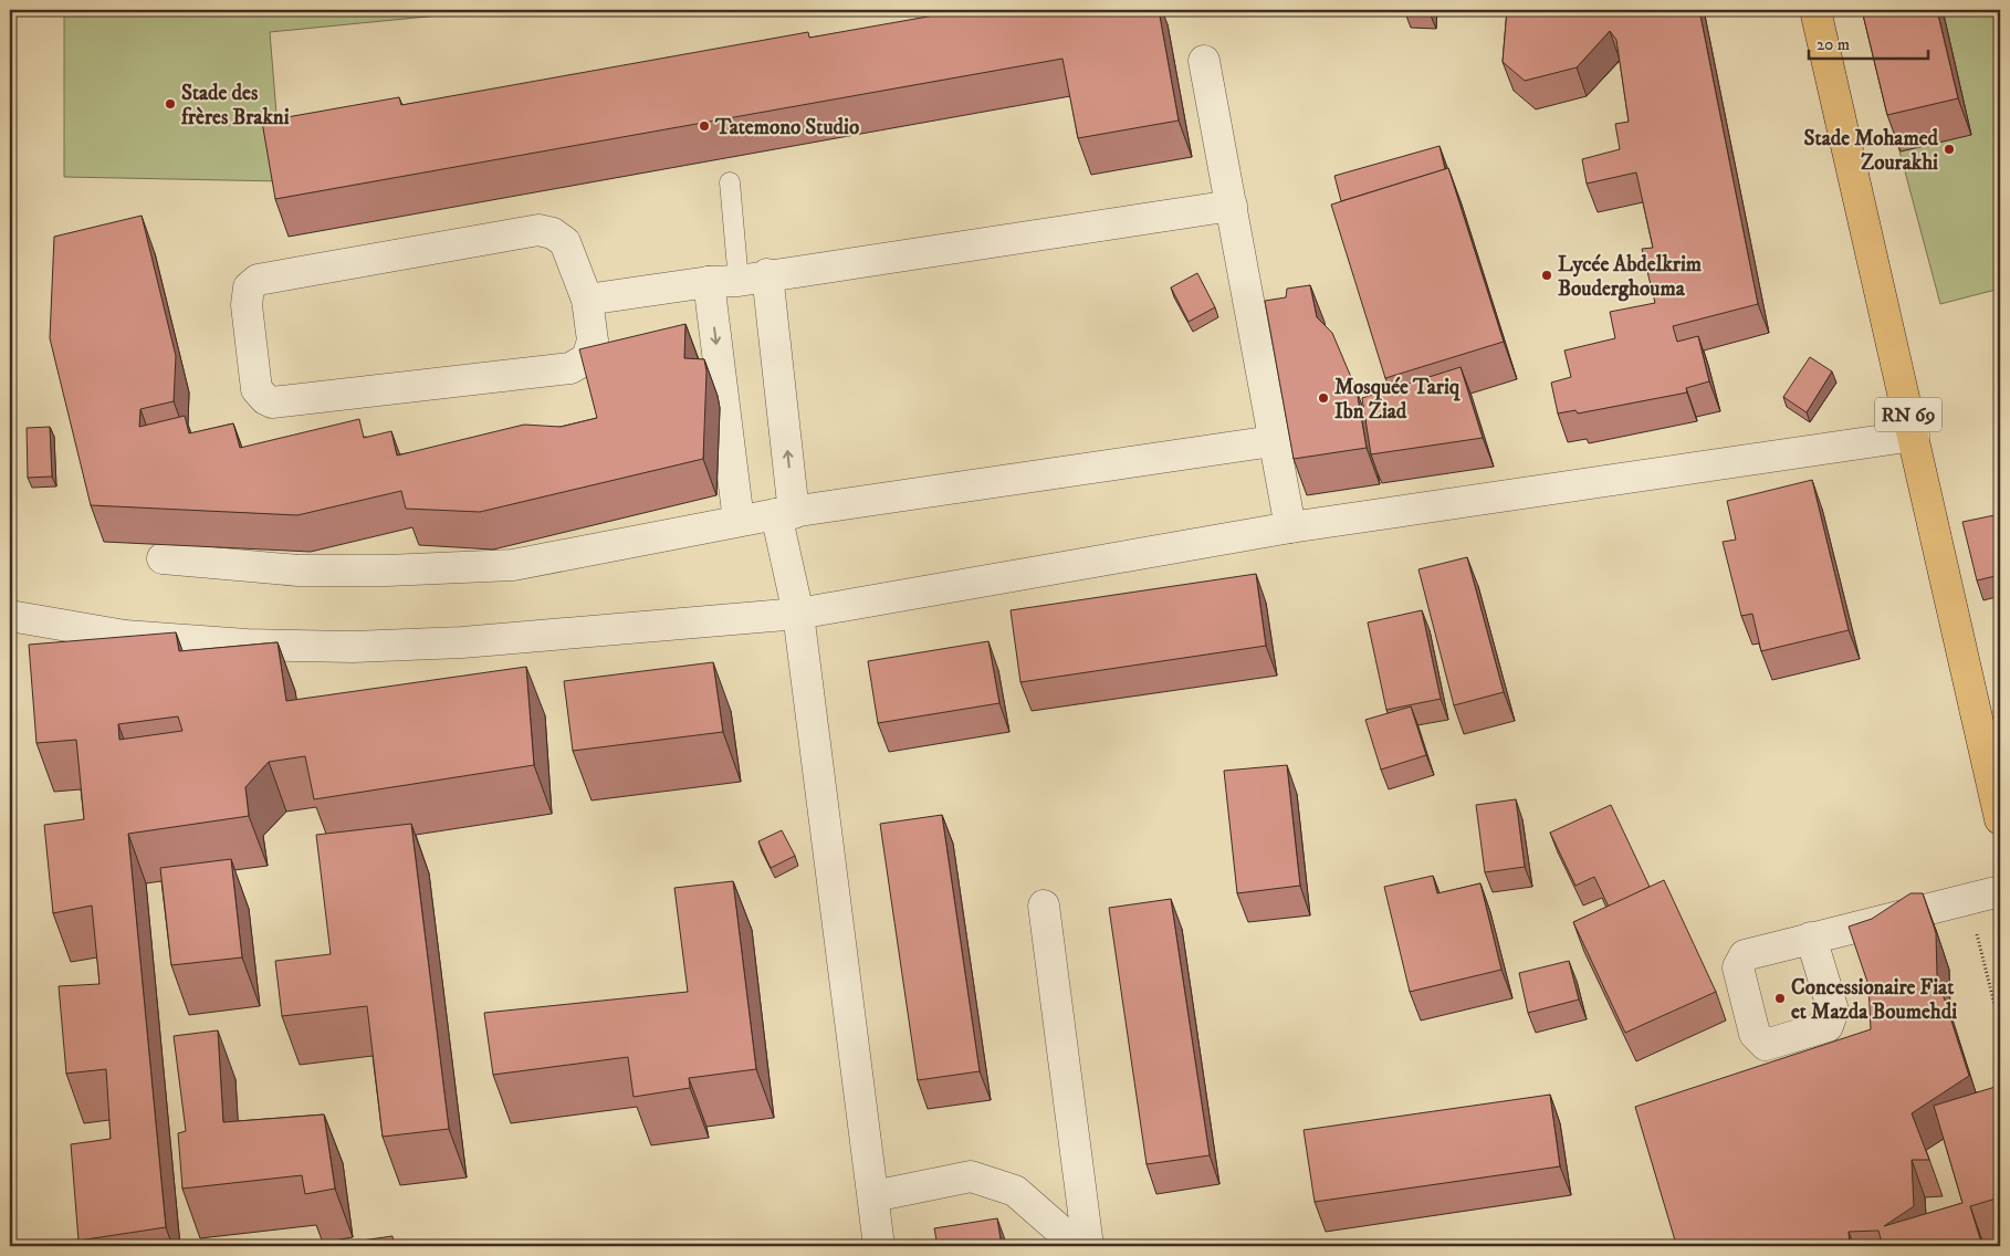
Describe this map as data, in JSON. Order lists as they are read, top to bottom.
{
  "streets": {
    "main road": ["RN 69"]
  },
  "places": [
    "Stade des frères Brakni",
    "Tatemono Studio",
    "Stade Mohamed Zourakhi",
    "Lycée Abdelkrim Bouderghouma",
    "Mosquée Tariq Ibn Ziad",
    "Concessionaire Fiat et Mazda Boumehdi"
  ],
  "scale_bar": "20 m"
}
